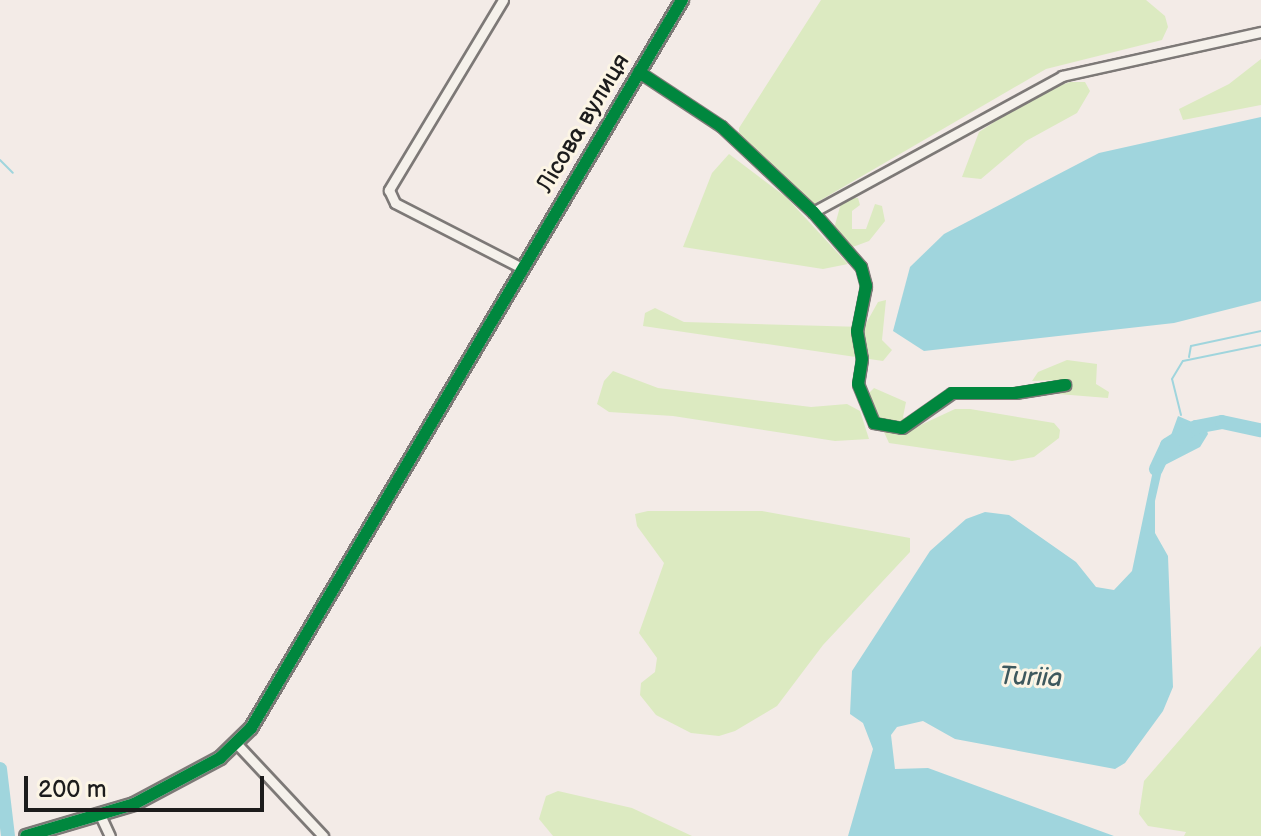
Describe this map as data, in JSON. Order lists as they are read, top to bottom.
{
  "streets": {
    "street": ["Лісова вулиця"]
  },
  "water": ["Turiia"],
  "scale_bar": "200 m"
}
